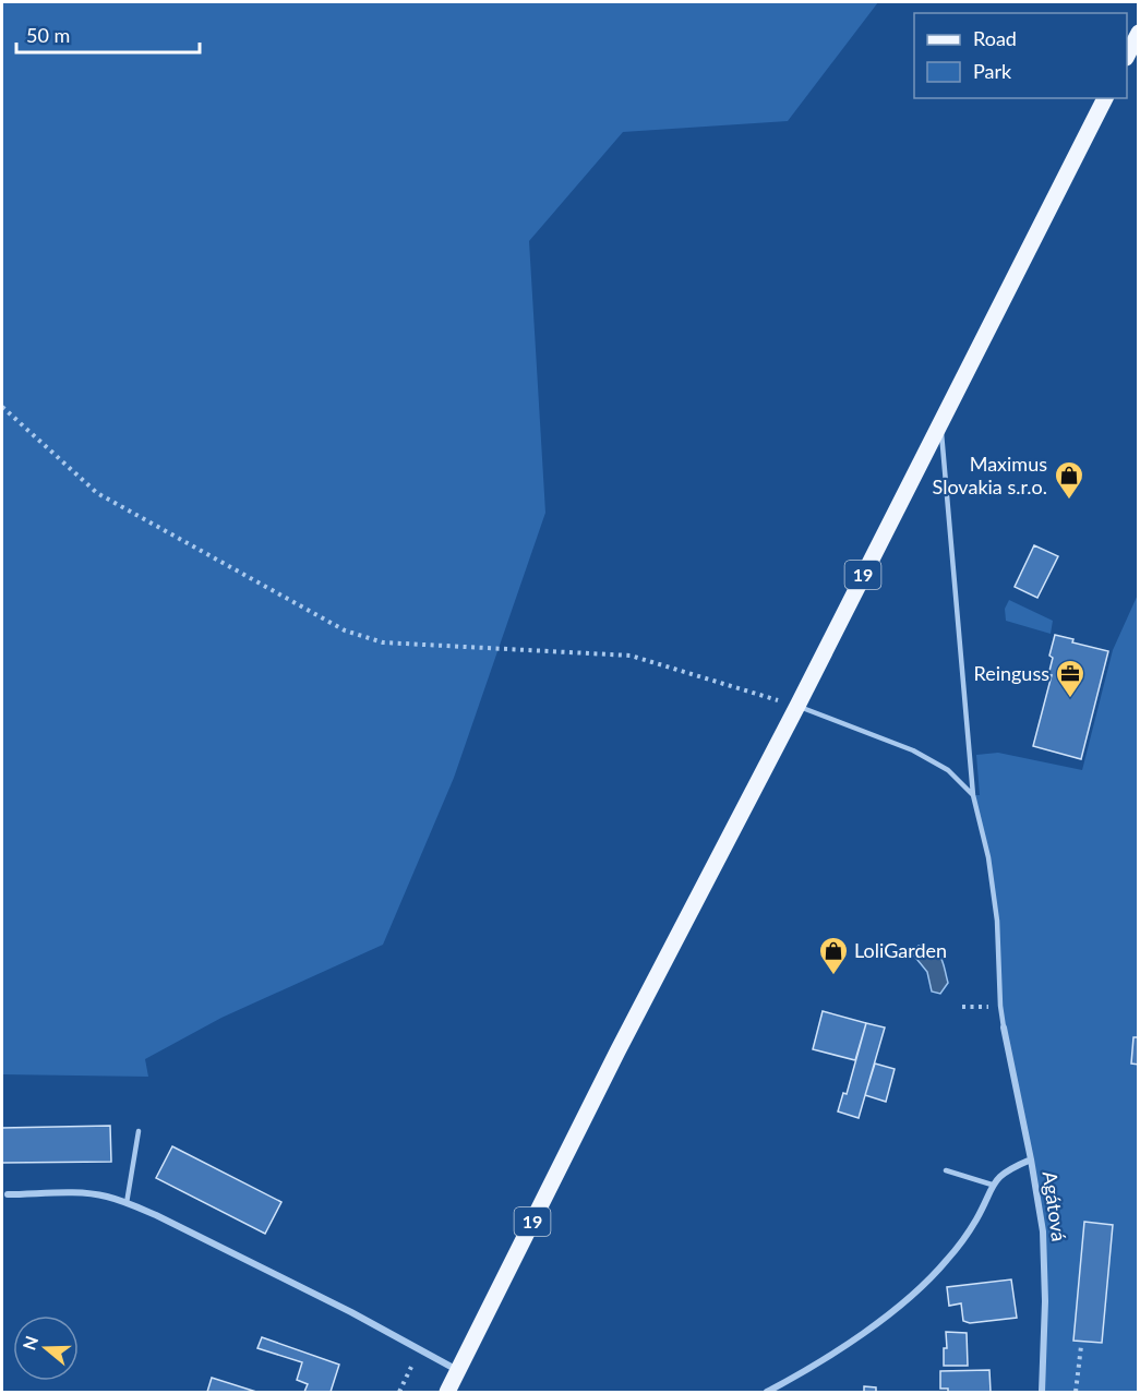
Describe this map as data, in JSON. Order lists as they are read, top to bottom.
{
  "streets": {
    "main road": ["19"],
    "street": ["Agátová"]
  },
  "places": {
    "shop": ["Maximus Slovakia s.r.o.", "LoliGarden"],
    "office": ["Reinguss"]
  },
  "legend": ["Road", "Park"],
  "scale_bar": "50 m",
  "north": "left"
}
